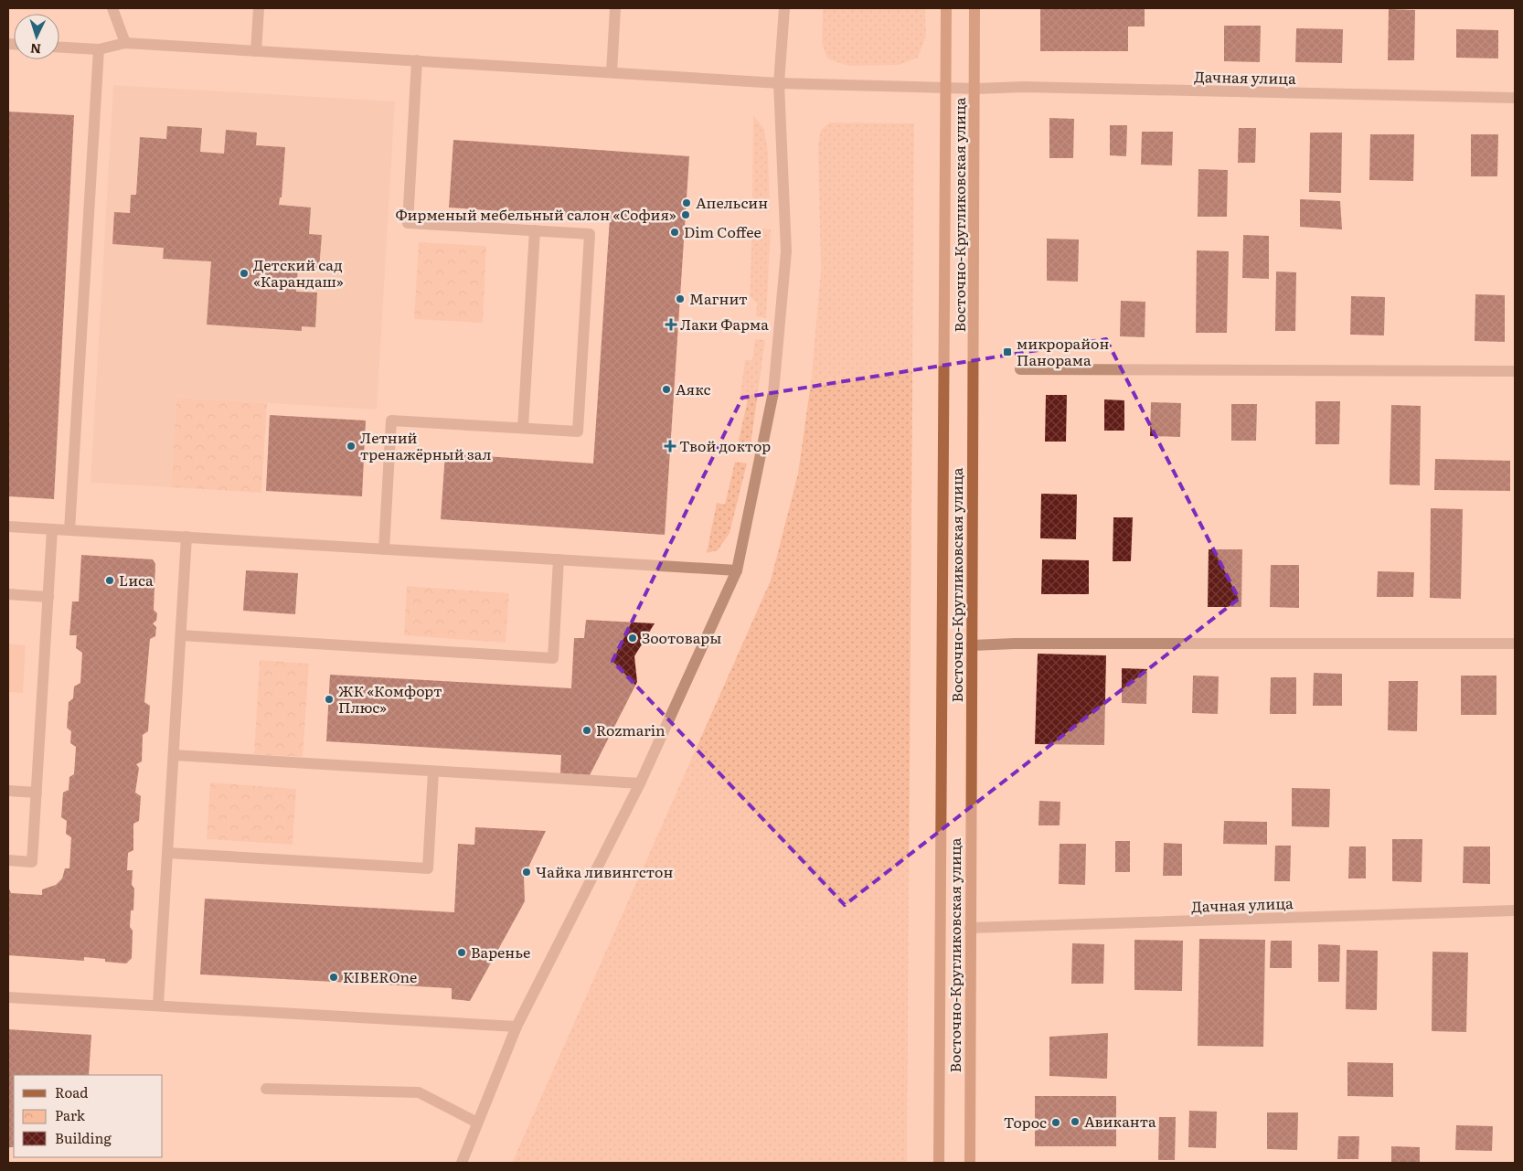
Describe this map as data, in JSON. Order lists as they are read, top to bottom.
{
  "streets": {
    "main road": ["Восточно-Кругликовская улица"],
    "street": ["Дачная улица"]
  },
  "crossings": [
    ["Дачная улица", "Восточно-Кругликовская улица"]
  ],
  "places": {
    "other": [
      "Апельсин",
      "Фирменый мебельный салон «София»",
      "Dim Coffee",
      "Детский сад «Карандаш»",
      "Магнит",
      "Аякс",
      "Летний тренажёрный зал",
      "Lиса",
      "Зоотовары",
      "ЖК «Комфорт Плюс»",
      "Rozmarin",
      "Чайка ливингстон",
      "Варенье",
      "KIBEROne",
      "Авиканта",
      "Торос"
    ],
    "health": ["Лаки Фарма", "Твой доктор"],
    "transit": ["микрорайон Панорама"]
  },
  "legend": ["Road", "Park", "Building"],
  "north": "bottom"
}
